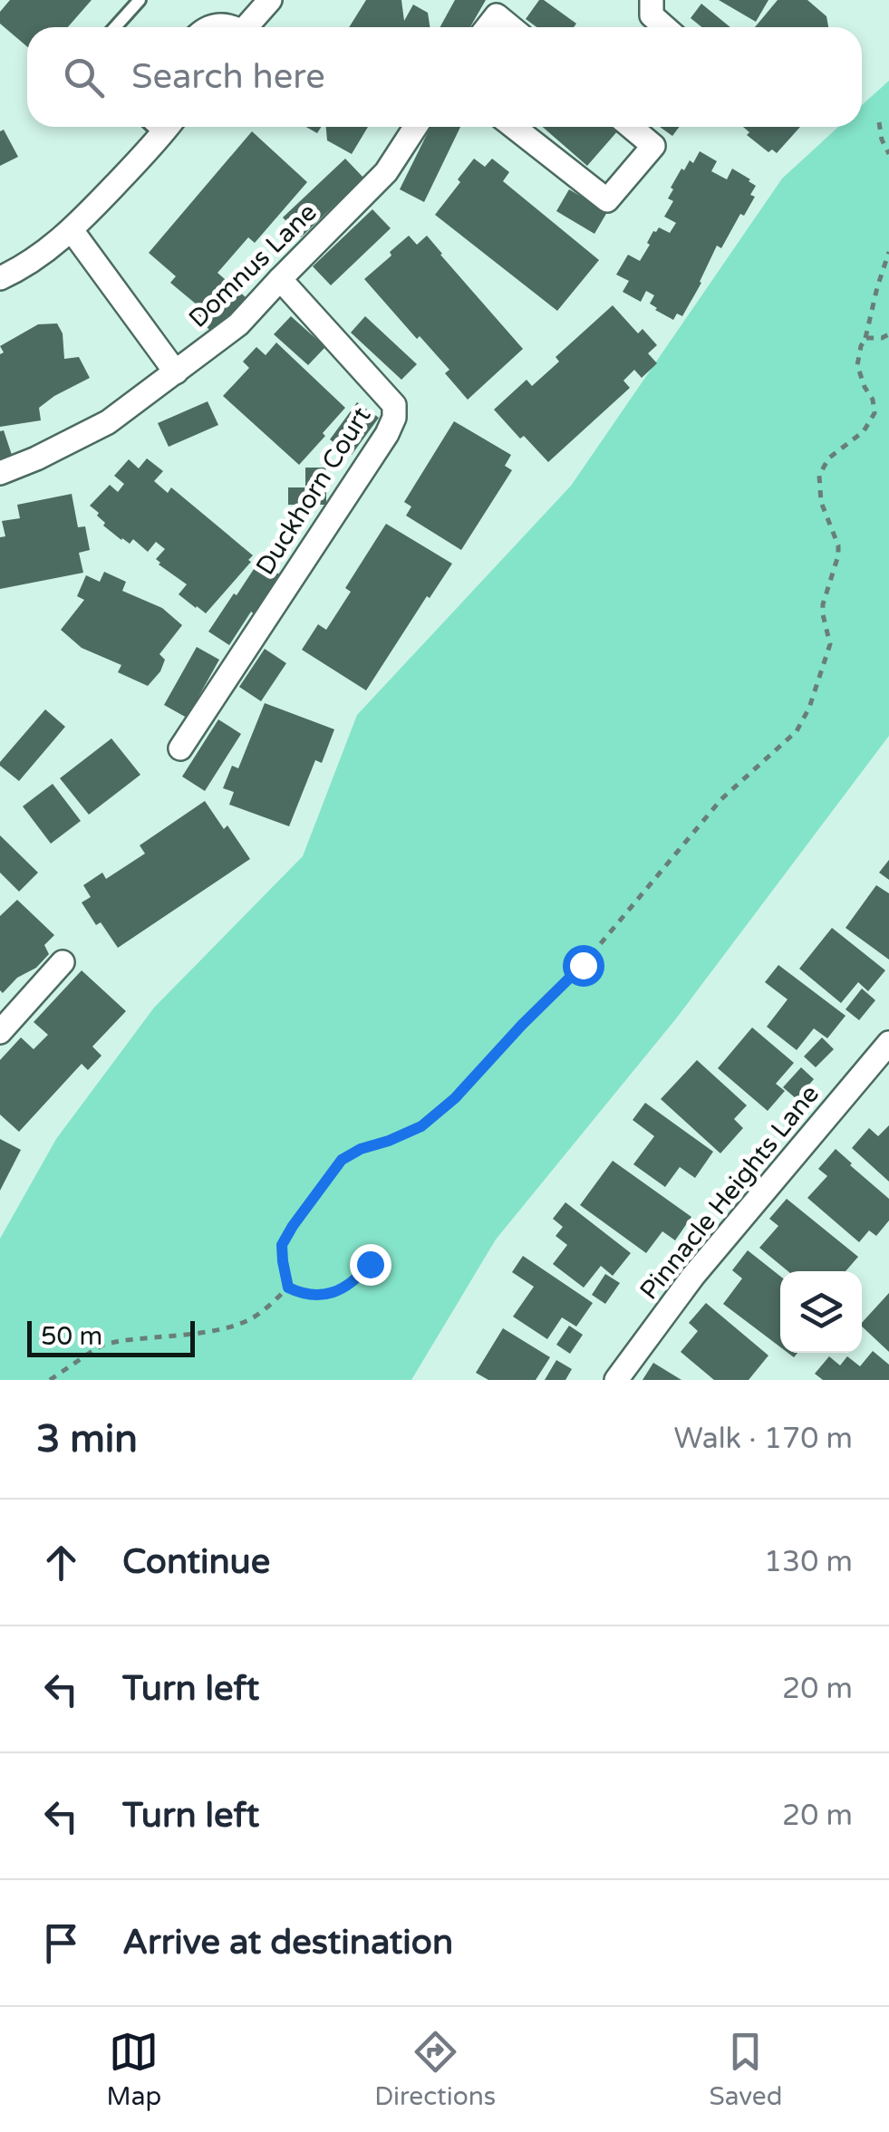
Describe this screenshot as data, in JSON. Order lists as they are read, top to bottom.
{
  "streets": {
    "street": ["Domnus Lane", "Duckhorn Court", "Pinnacle Heights Lane"]
  },
  "crossings": [
    ["Domnus Lane", "Duckhorn Court"]
  ],
  "scale_bar": "50 m",
  "page": {
    "search": "Search here",
    "scale": "50 m",
    "heading": ["3 min", "Walk · 170 m"],
    "list": [
      ["Continue", "130 m"],
      ["Turn left", "20 m"],
      ["Turn left", "20 m"],
      "Arrive at destination"
    ],
    "nav": ["Map", "Directions", "Saved"]
  }
}
